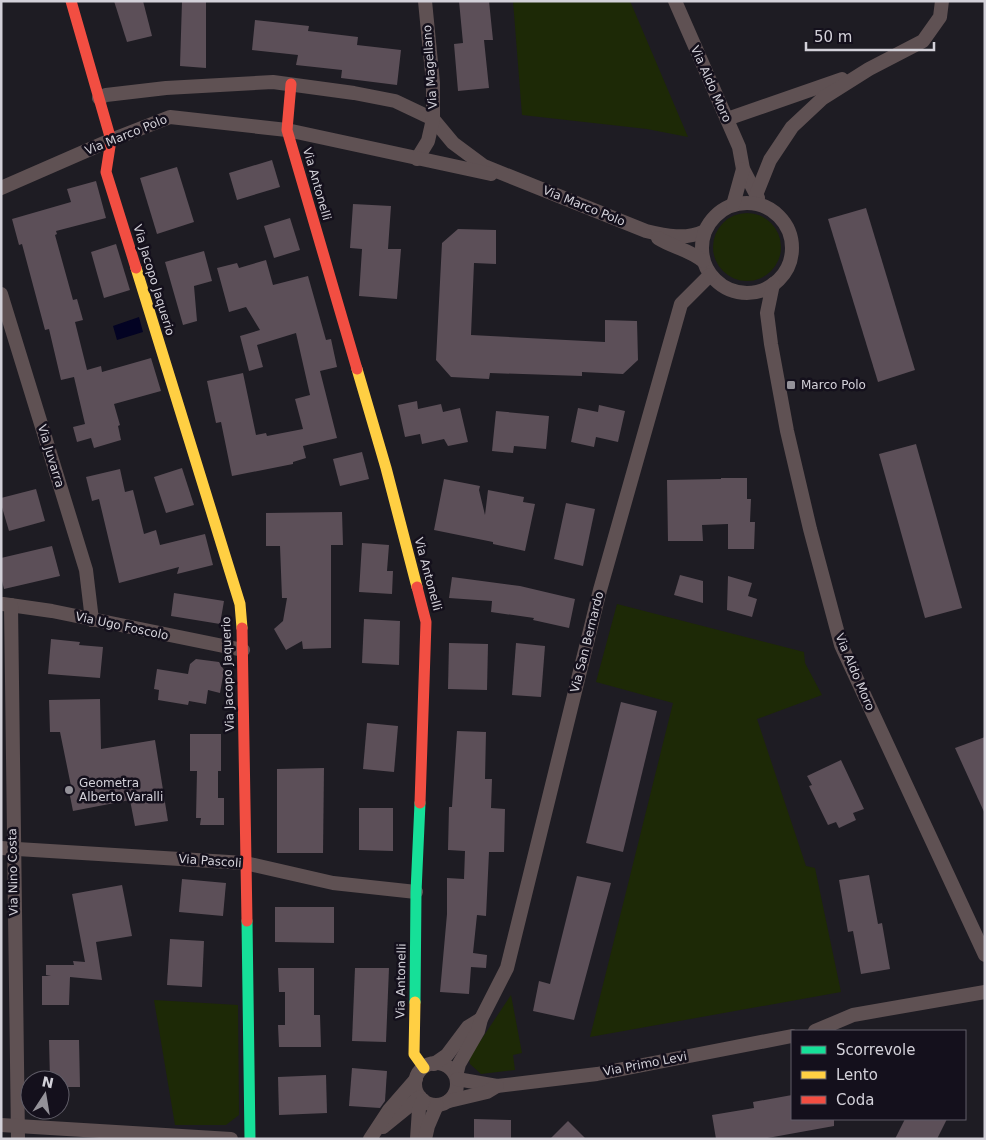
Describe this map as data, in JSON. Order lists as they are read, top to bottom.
{
  "streets": {
    "street": [
      "Via Magellano",
      "Via Aldo Moro",
      "Via Marco Polo",
      "Via Antonelli",
      "Via Jacopo Jaquerio",
      "Via Juvarra",
      "Via Ugo Foscolo",
      "Via San Bernardo",
      "Via Pascoli",
      "Via Nino Costa",
      "Via Primo Levi"
    ]
  },
  "crossings": [
    ["Via Magellano", "Via Marco Polo"],
    ["Via Aldo Moro", "Via Marco Polo"],
    ["Via Aldo Moro", "Via San Bernardo"],
    ["Via Marco Polo", "Via Antonelli"],
    ["Via Marco Polo", "Via Jacopo Jaquerio"],
    ["Via Marco Polo", "Via San Bernardo"],
    ["Via Antonelli", "Via San Bernardo"],
    ["Via Antonelli", "Via Pascoli"],
    ["Via Antonelli", "Via Primo Levi"],
    ["Via Jacopo Jaquerio", "Via Ugo Foscolo"],
    ["Via Jacopo Jaquerio", "Via Pascoli"],
    ["Via Juvarra", "Via Ugo Foscolo"],
    ["Via Ugo Foscolo", "Via Nino Costa"],
    ["Via San Bernardo", "Via Primo Levi"],
    ["Via Pascoli", "Via Nino Costa"]
  ],
  "places": {
    "transit": ["Marco Polo"],
    "other": ["Geometra Alberto Varalli"]
  },
  "legend": ["Scorrevole", "Lento", "Coda"],
  "scale_bar": "50 m",
  "north": "top"
}
